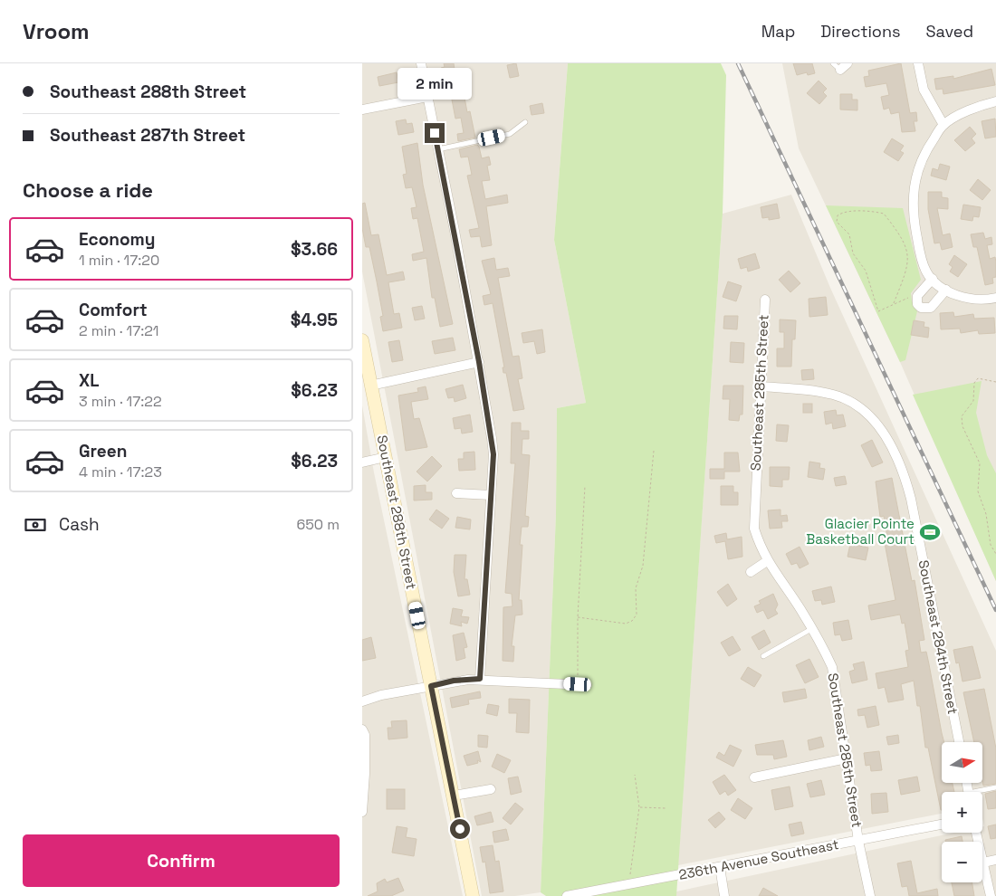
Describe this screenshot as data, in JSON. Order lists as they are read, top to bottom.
{
  "streets": {
    "street": [
      "Southeast 285th Street",
      "Southeast 288th Street",
      "Southeast 284th Street",
      "236th Avenue Southeast"
    ]
  },
  "crossings": [
    ["Southeast 285th Street", "Southeast 284th Street"],
    ["Southeast 285th Street", "236th Avenue Southeast"]
  ],
  "places": {
    "sports": ["Glacier Pointe Basketball Court"]
  },
  "north": "right",
  "page": {
    "header": "Vroom",
    "nav": ["Map", "Directions", "Saved"],
    "banner": ["Southeast 288th Street", "Southeast 287th Street"],
    "bubble": "2 min",
    "heading": "Choose a ride",
    "list": [
      {
        "name": "Economy",
        "note": "1 min · 17:20",
        "value": "$3.66"
      },
      {
        "name": "Comfort",
        "note": "2 min · 17:21",
        "value": "$4.95"
      },
      {
        "name": "XL",
        "note": "3 min · 17:22",
        "value": "$6.23"
      },
      {
        "name": "Green",
        "note": "4 min · 17:23",
        "value": "$6.23"
      }
    ],
    "pay": ["Cash", "650 m"],
    "map_buttons": ["+", "−"],
    "buttons": "Confirm"
  }
}
